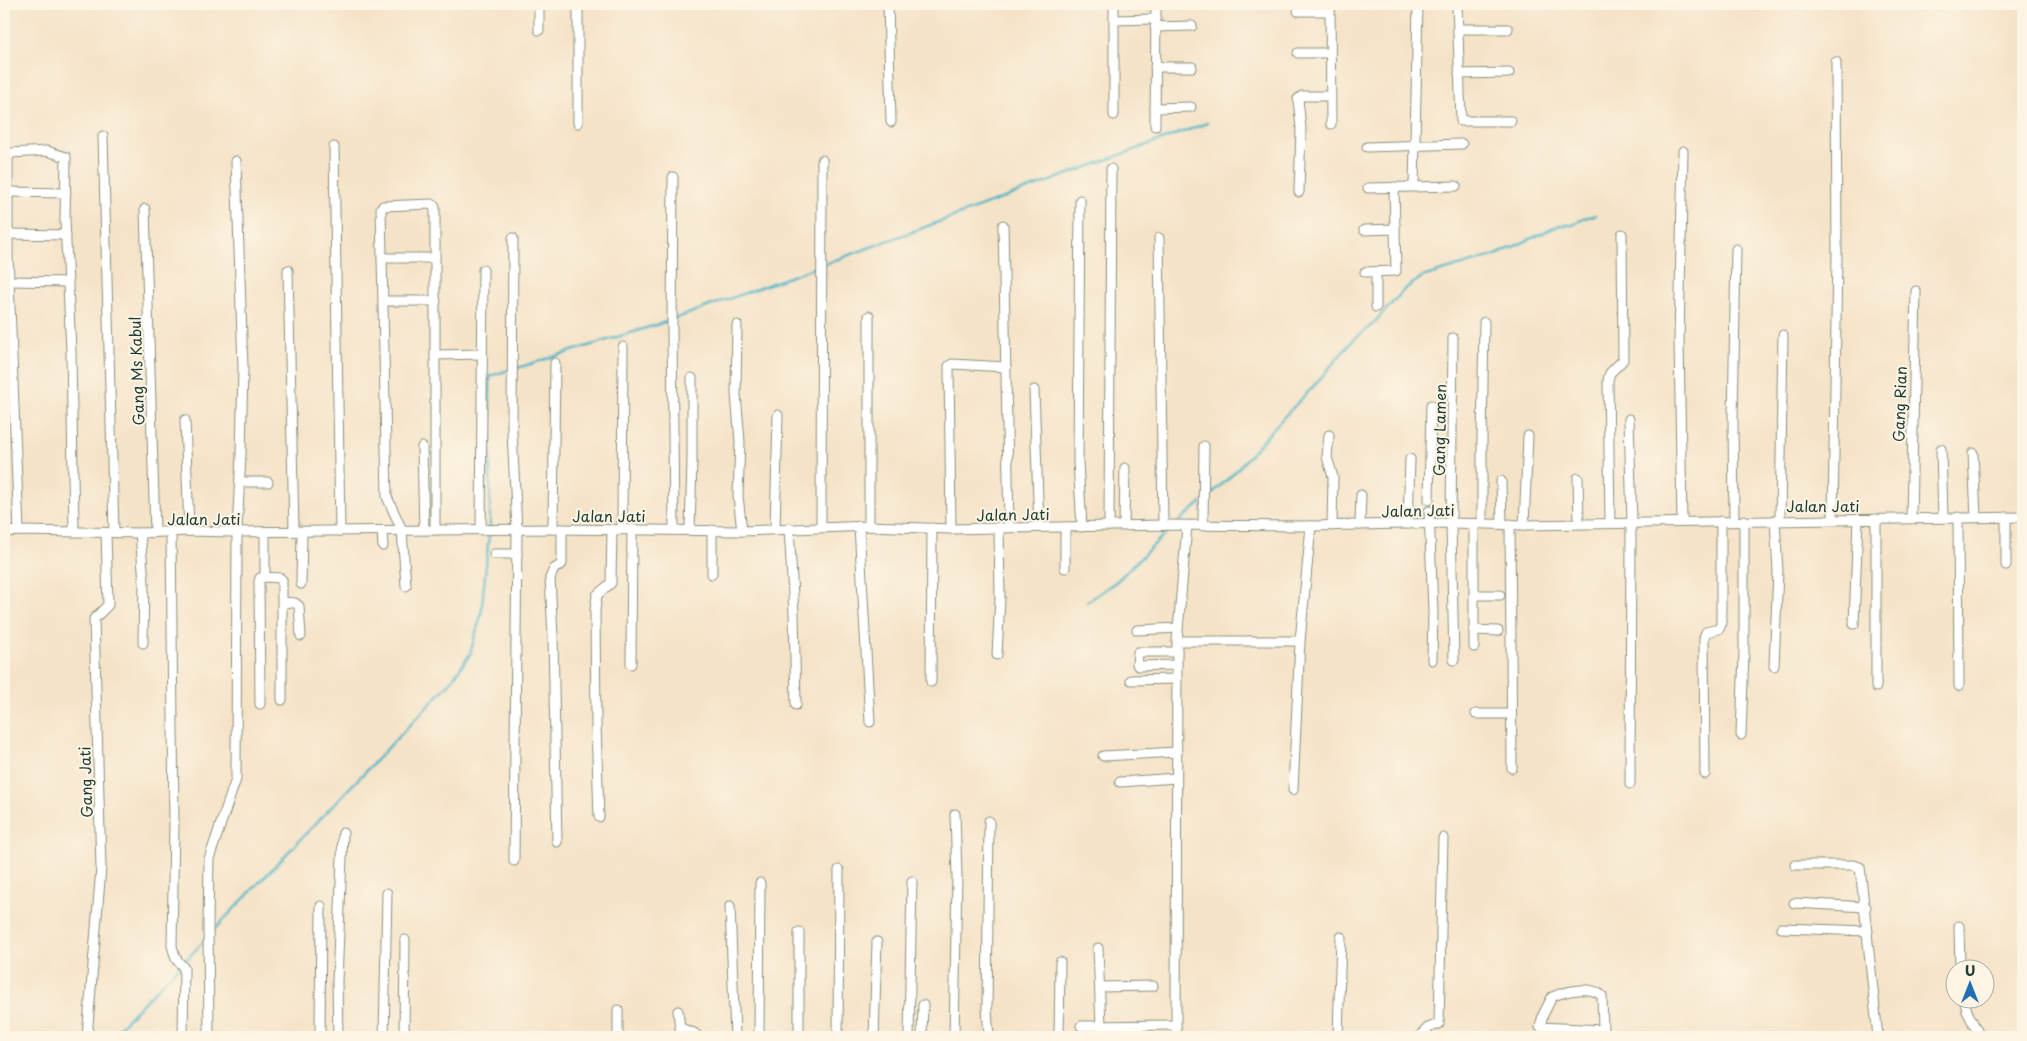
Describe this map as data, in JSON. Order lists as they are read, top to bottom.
{
  "streets": {
    "street": [
      "Gang Ms Kabul",
      "Gang Rian",
      "Gang Lamen",
      "Jalan Jati",
      "Gang Jati"
    ]
  },
  "crossings": [
    ["Gang Ms Kabul", "Jalan Jati"],
    ["Gang Rian", "Jalan Jati"],
    ["Gang Lamen", "Jalan Jati"],
    ["Jalan Jati", "Gang Jati"]
  ],
  "north": "top"
}
